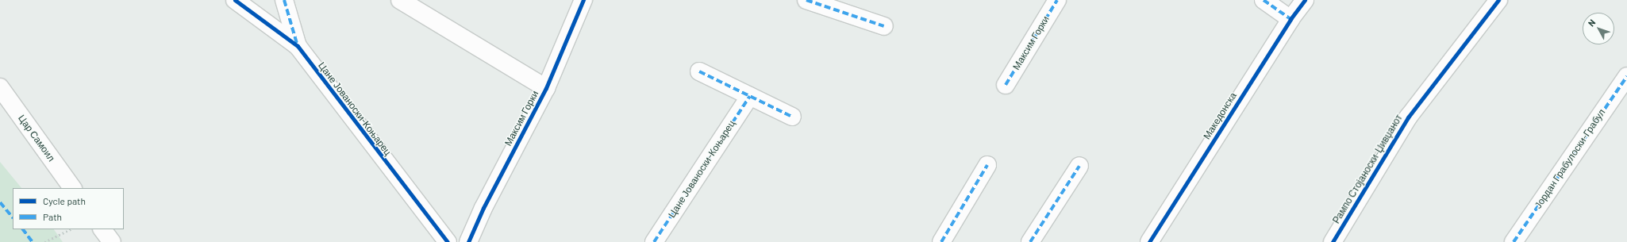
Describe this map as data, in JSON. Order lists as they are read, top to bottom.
{
  "streets": {
    "street": [
      "Максим Горки",
      "Цане Јованоски-Коњарец",
      "Македонска",
      "Цар Самоил",
      "Јордан Грабулоски-Грабул",
      "Рампо Стојаноски-Џивџанот"
    ]
  },
  "legend": ["Cycle path", "Path"],
  "north": "top left"
}
